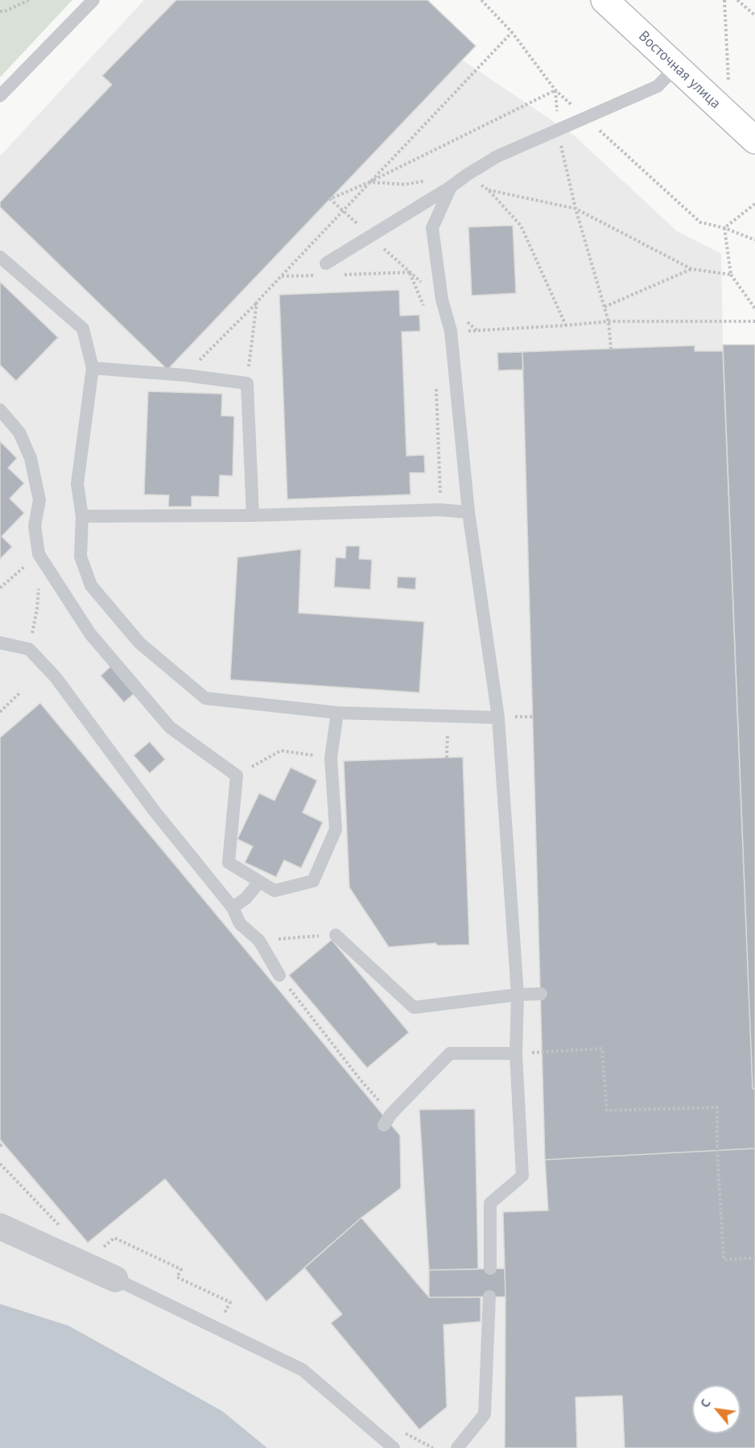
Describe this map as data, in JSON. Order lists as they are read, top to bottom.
{
  "streets": {
    "main road": ["Восточная улица"]
  },
  "north": "top left"
}
